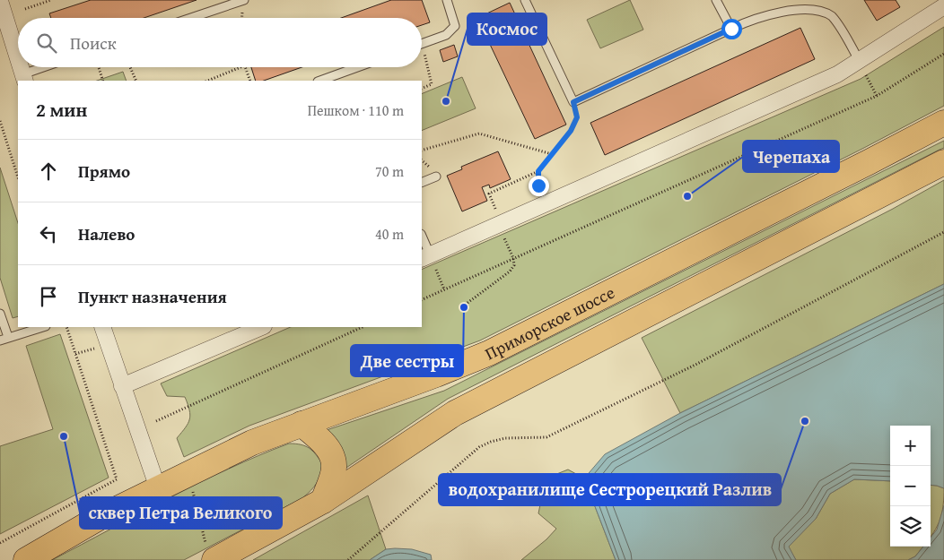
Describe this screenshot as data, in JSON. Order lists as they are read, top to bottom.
{
  "streets": {
    "highway": ["Приморское шоссе"]
  },
  "places": [
    "Космос",
    "Черепаха",
    "Две сестры",
    "водохранилище Сестрорецкий Разлив",
    "сквер Петра Великого"
  ],
  "page": {
    "search": "Поиск",
    "heading": ["2 мин", "Пешком · 110 m"],
    "list": [
      ["Прямо", "70 m"],
      ["Налево", "40 m"],
      "Пункт назначения"
    ],
    "map_buttons": ["+", "−"]
  }
}
